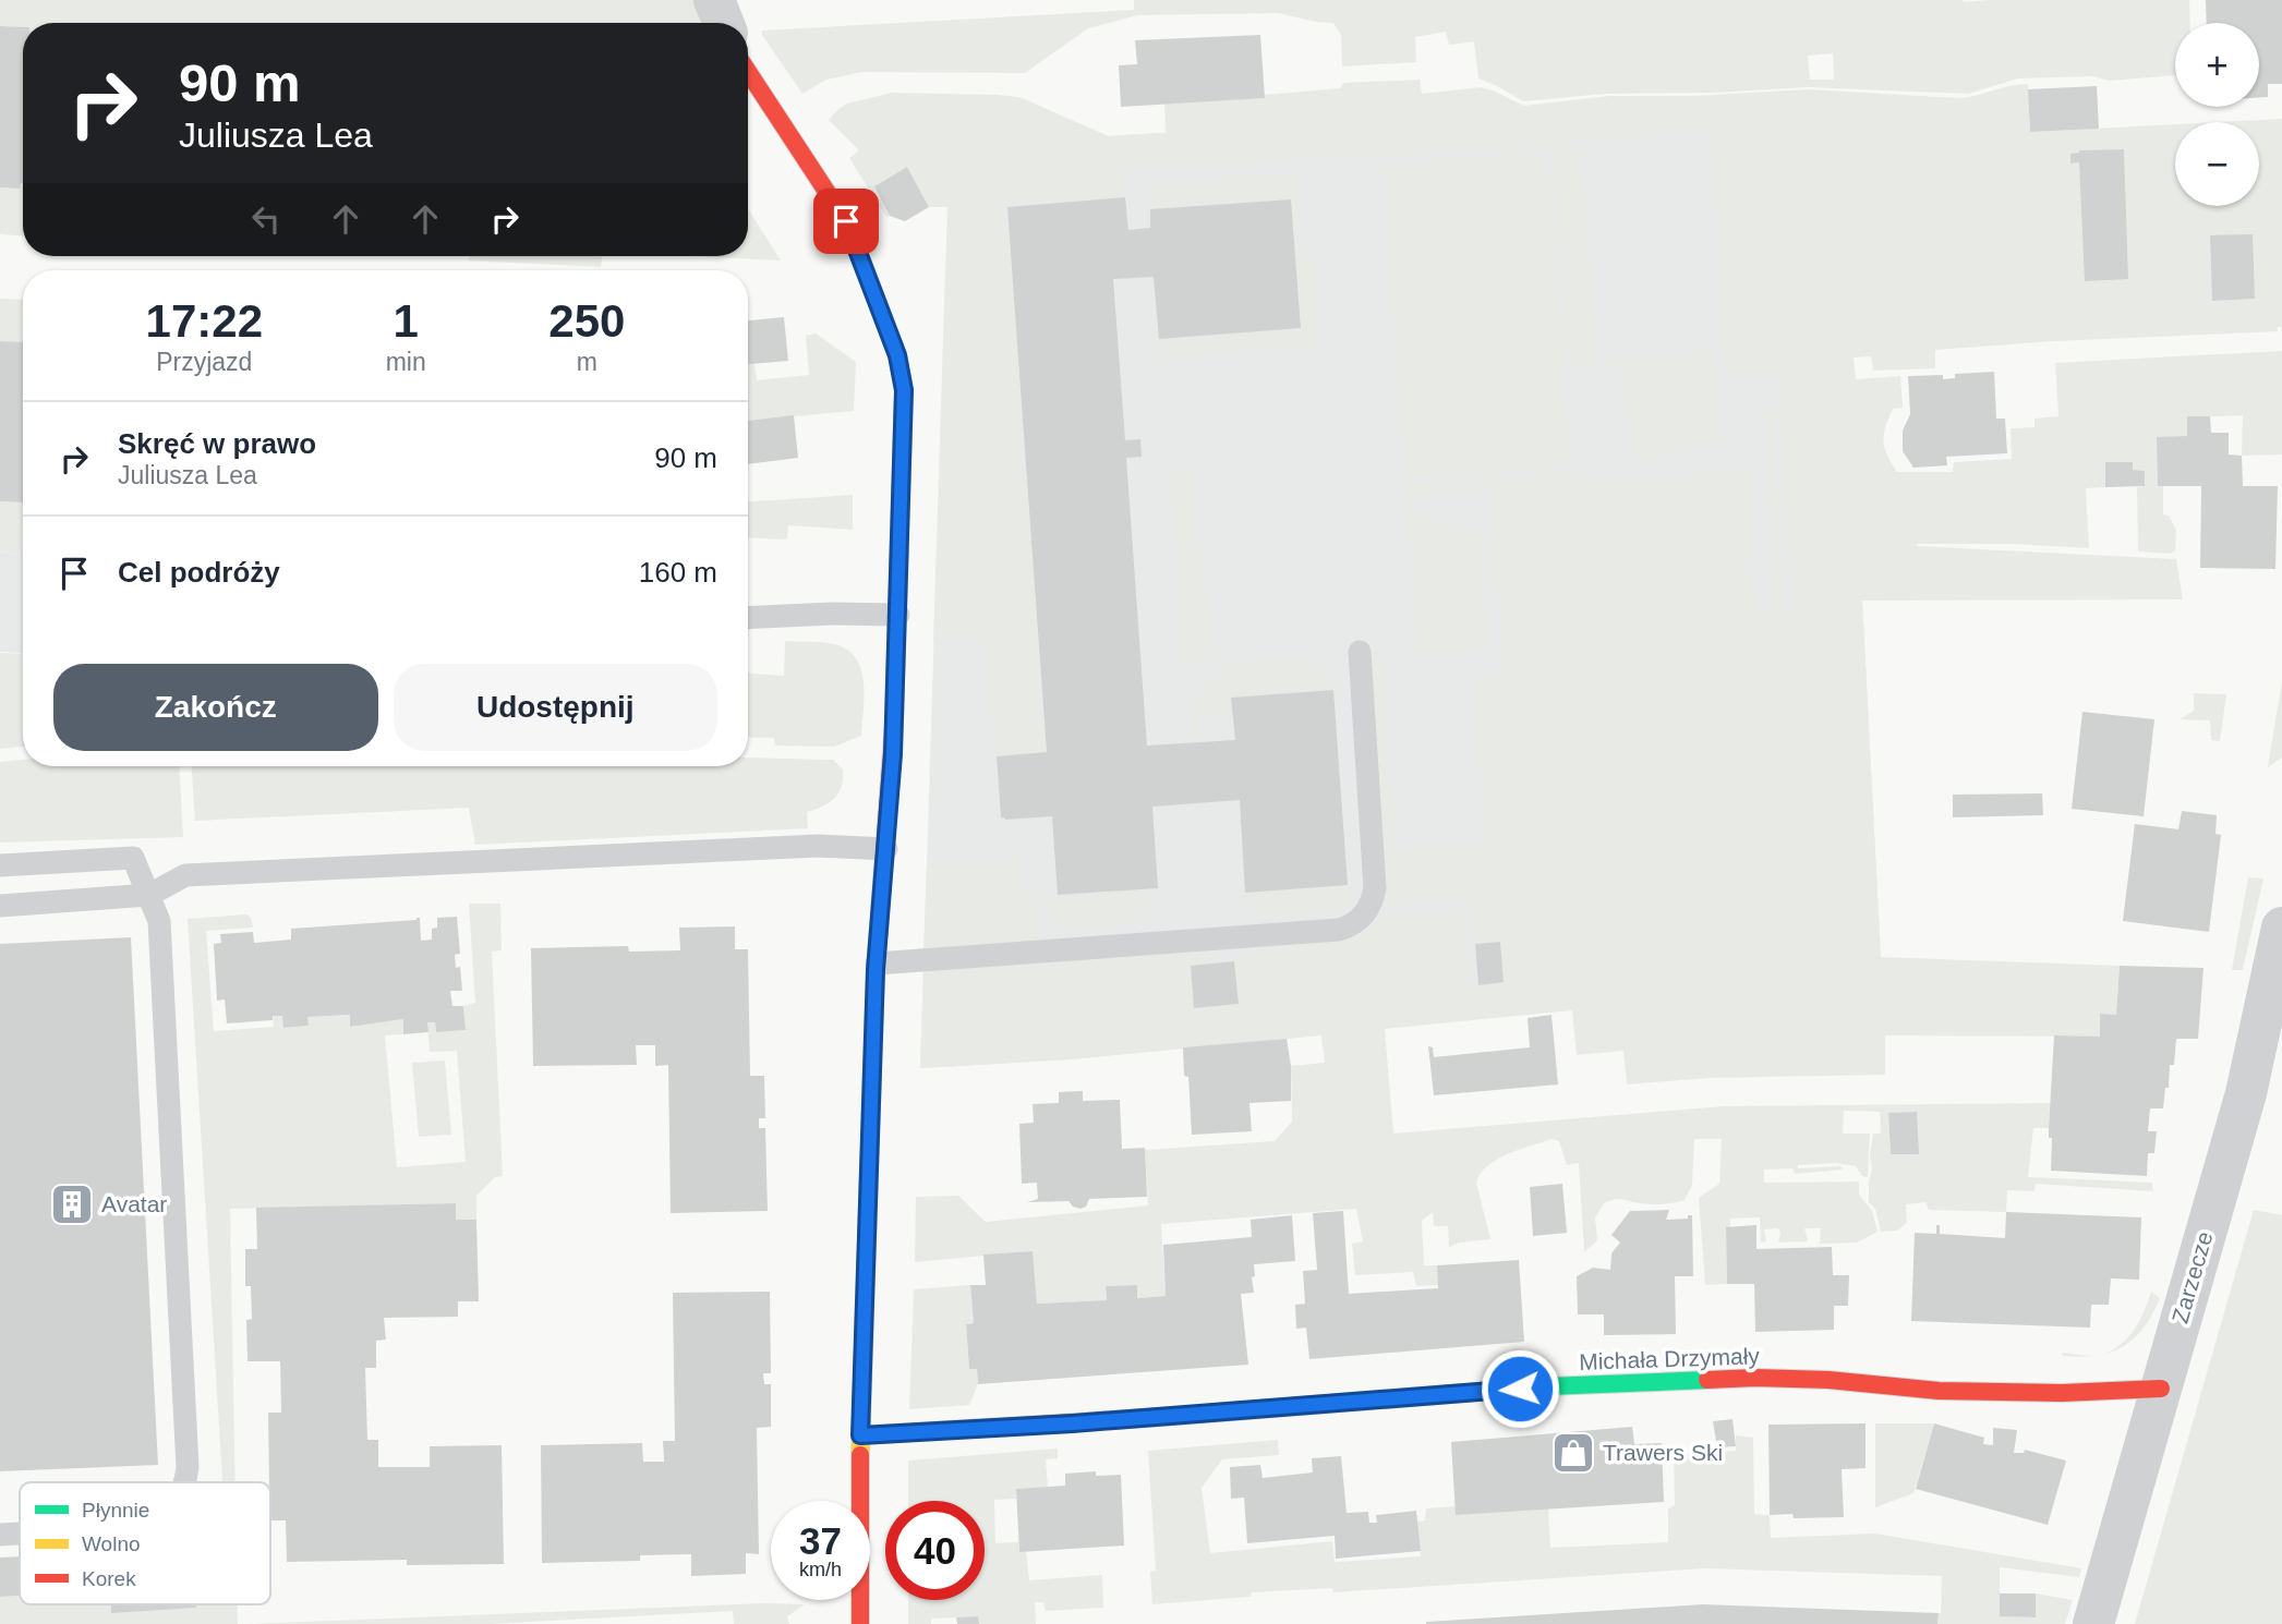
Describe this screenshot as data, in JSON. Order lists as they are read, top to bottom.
{
  "streets": {
    "street": ["Zarzecze", "Michała Drzymały"]
  },
  "crossings": [
    ["Zarzecze", "Michała Drzymały"]
  ],
  "places": {
    "building": ["Avatar"],
    "shop": ["Trawers Ski"]
  },
  "legend": ["Płynnie", "Wolno", "Korek"],
  "page": {
    "map_buttons": ["+", "−"],
    "turn": ["90 m", "Juliusza Lea"],
    "eta": [
      "17:22",
      "Przyjazd",
      "1",
      "min",
      "250",
      "m"
    ],
    "list": [
      {
        "name": "Skręć w prawo",
        "note": "Juliusza Lea",
        "value": "90 m"
      },
      {
        "name": "Cel podróży",
        "value": "160 m"
      }
    ],
    "buttons": ["Zakończ", "Udostępnij"],
    "speed": "37 km/h",
    "limit": "40"
  }
}
